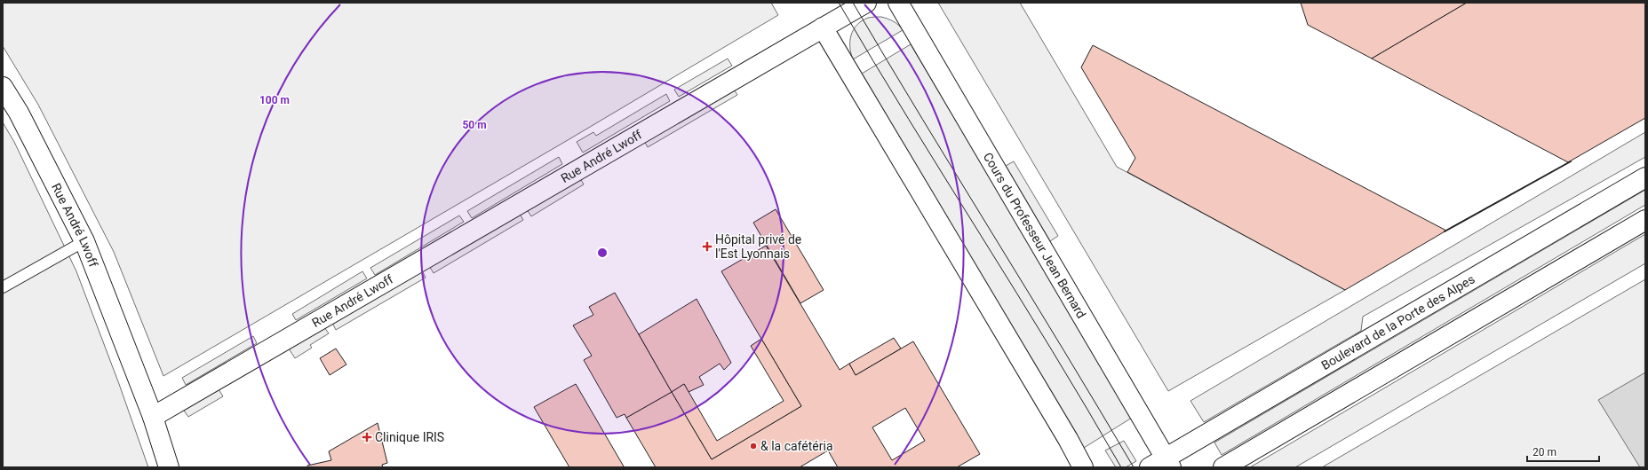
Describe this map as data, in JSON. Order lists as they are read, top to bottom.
{
  "streets": {
    "street": ["Rue André Lwoff", "Cours du Professeur Jean Bernard", "Boulevard de la Porte des Alpes"]
  },
  "crossings": [
    ["Cours du Professeur Jean Bernard", "Boulevard de la Porte des Alpes"]
  ],
  "places": {
    "health": ["Hôpital privé de l'Est Lyonnais", "Clinique IRIS"],
    "other": ["& la cafétéria"]
  },
  "scale_bar": "20 m",
  "rings": ["100 m", "50 m"]
}
